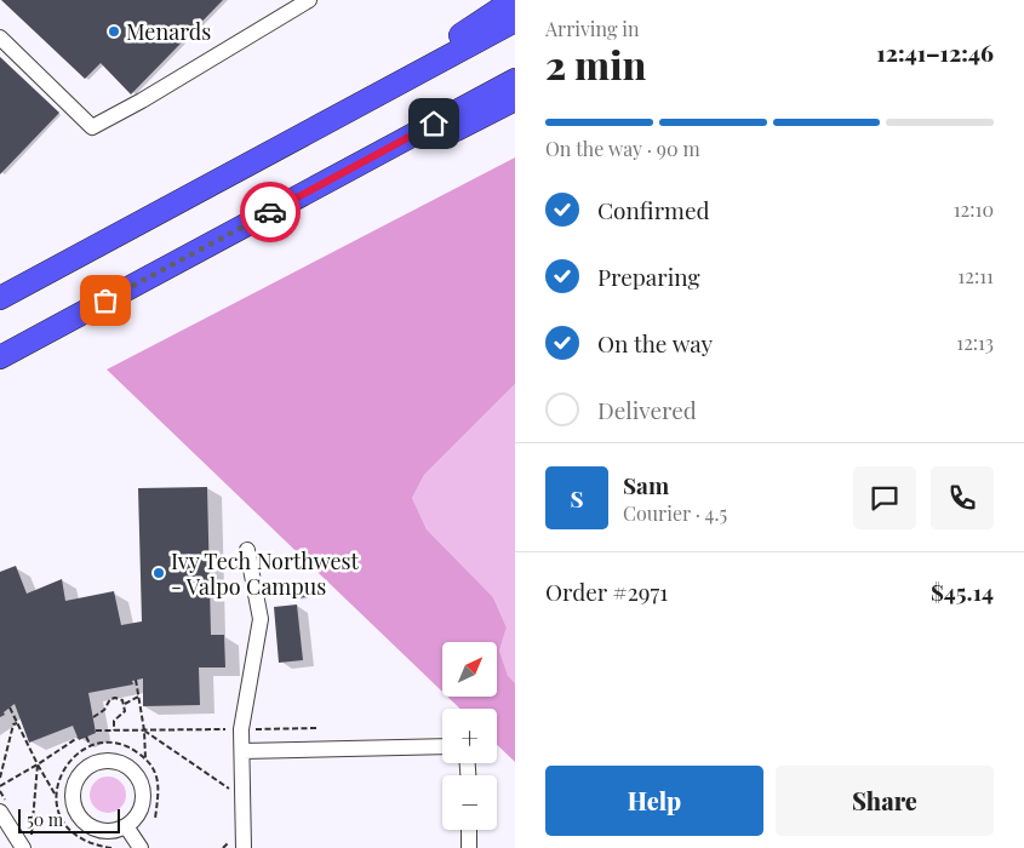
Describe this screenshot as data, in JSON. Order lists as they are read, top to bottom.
{
  "places": ["Menards", "Ivy Tech Northwest - Valpo Campus"],
  "scale_bar": "50 m",
  "north": "top right",
  "page": {
    "heading": ["2 min", "Arriving in", "12:41–12:46"],
    "panel": [
      "Sam",
      "Courier · 4.5",
      "Order #2971",
      "$45.14"
    ],
    "bar": "On the way · 90 m",
    "list": [
      ["Confirmed", "12:10"],
      ["Preparing", "12:11"],
      ["On the way", "12:13"],
      "Delivered"
    ],
    "round": "S",
    "map_buttons": ["+", "−"],
    "buttons": ["Help", "Share"],
    "scale": "50 m"
  }
}
